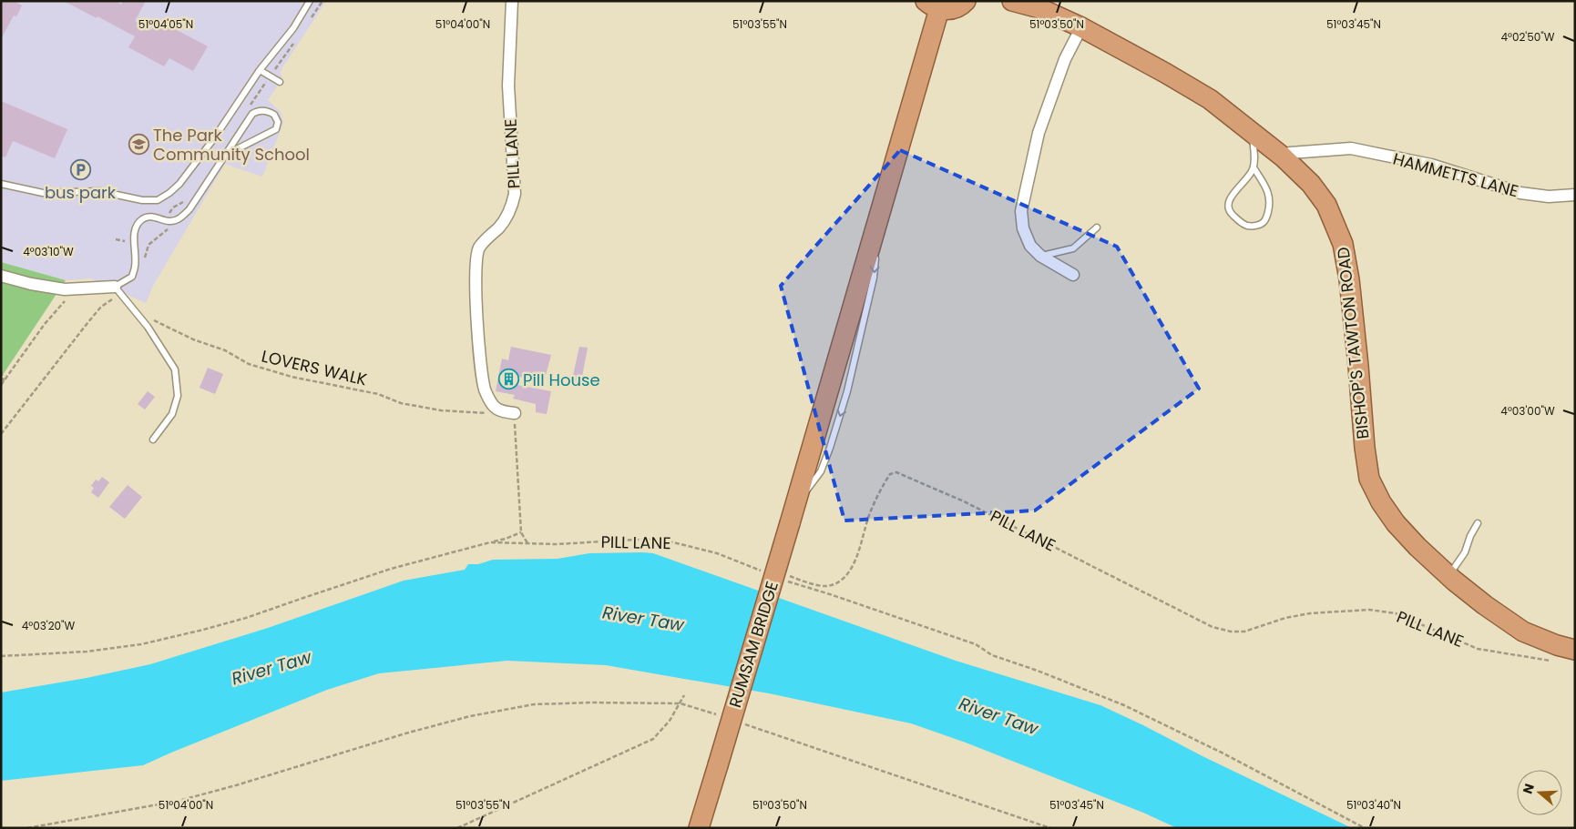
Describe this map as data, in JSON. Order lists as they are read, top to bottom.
{
  "streets": {
    "highway": ["BISHOP'S TAWTON ROAD", "RUMSAM BRIDGE"],
    "street": ["PILL LANE", "HAMMETTS LANE"],
    "path": ["LOVERS WALK"]
  },
  "crossings": [
    ["PILL LANE", "LOVERS WALK"],
    ["HAMMETTS LANE", "BISHOP'S TAWTON ROAD"]
  ],
  "water": ["River Taw"],
  "places": {
    "school or university": ["The Park Community School"],
    "parking": ["bus park"],
    "building": ["Pill House"]
  },
  "north": "left",
  "coordinates": [
    "51°04'05\"N",
    "51°04'00\"N",
    "51°03'55\"N",
    "51°03'50\"N",
    "51°03'45\"N",
    "4°02'50\"W",
    "4°03'10\"W",
    "4°03'00\"W",
    "4°03'20\"W",
    "51°03'40\"N"
  ]
}
